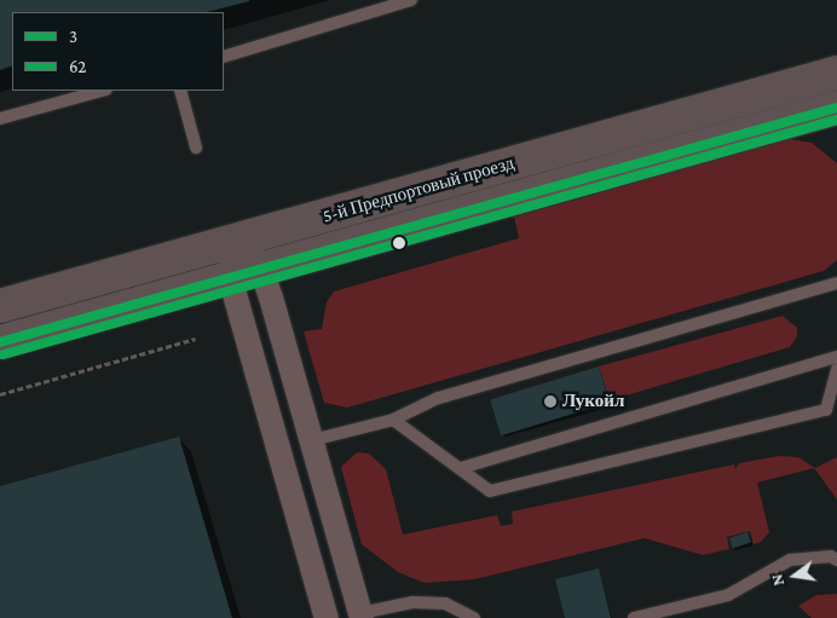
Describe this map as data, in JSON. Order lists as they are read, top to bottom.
{
  "streets": {
    "street": ["5-й Предпортовый проезд"]
  },
  "places": ["Лукойл"],
  "lines": ["transit line 3", "transit line 62"],
  "legend": ["3", "62"],
  "north": "left"
}
